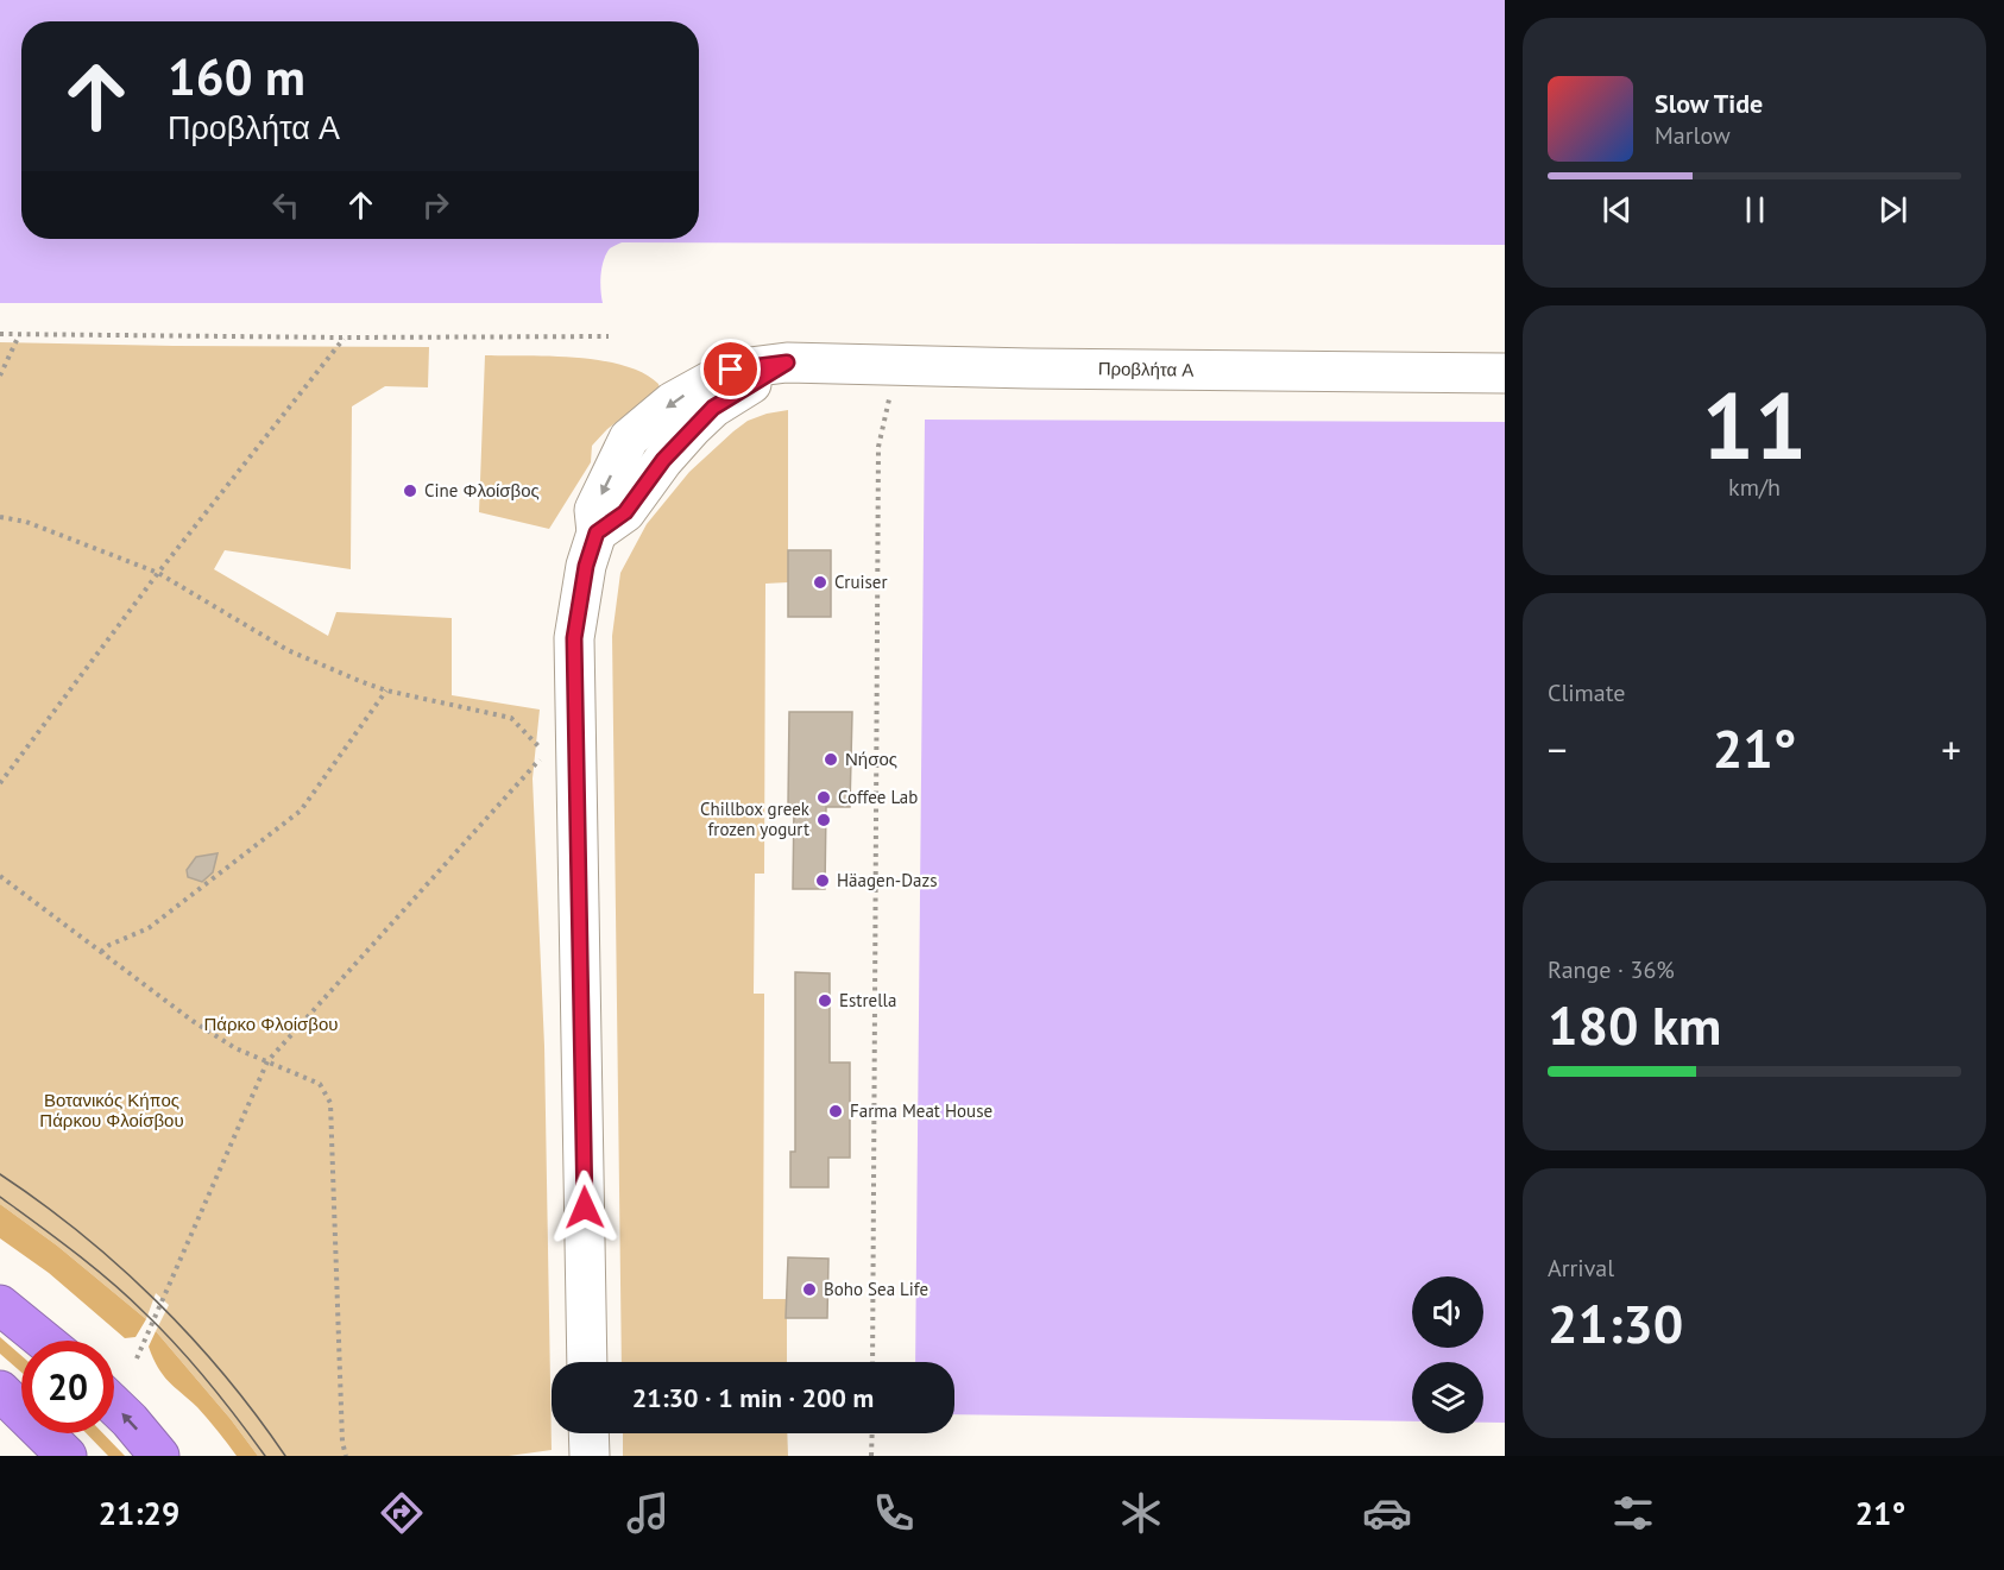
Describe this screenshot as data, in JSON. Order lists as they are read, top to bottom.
{
  "streets": {
    "lane": ["Προβλήτα Α"]
  },
  "parks": ["Πάρκο Φλοίσβου", "Βοτανικός Κήπος Πάρκου Φλοίσβου"],
  "places": [
    "Cine Φλοίσβος",
    "Cruiser",
    "Νήσος",
    "Coffee Lab",
    "Chillbox greek frozen yogurt",
    "Häagen-Dazs",
    "Estrella",
    "Farma Meat House",
    "Boho Sea Life"
  ],
  "page": {
    "turn": ["160 m", "Προβλήτα Α"],
    "song": ["Slow Tide", "Marlow"],
    "tile": [
      ["11", "km/h"],
      "Climate",
      ["Range · 36%", "180 km"],
      ["Arrival", "21:30"]
    ],
    "heat": ["−", "21°", "+"],
    "limit": "20",
    "trip": "21:30 · 1 min · 200 m",
    "tabs": ["21:29", "21°"]
  }
}
